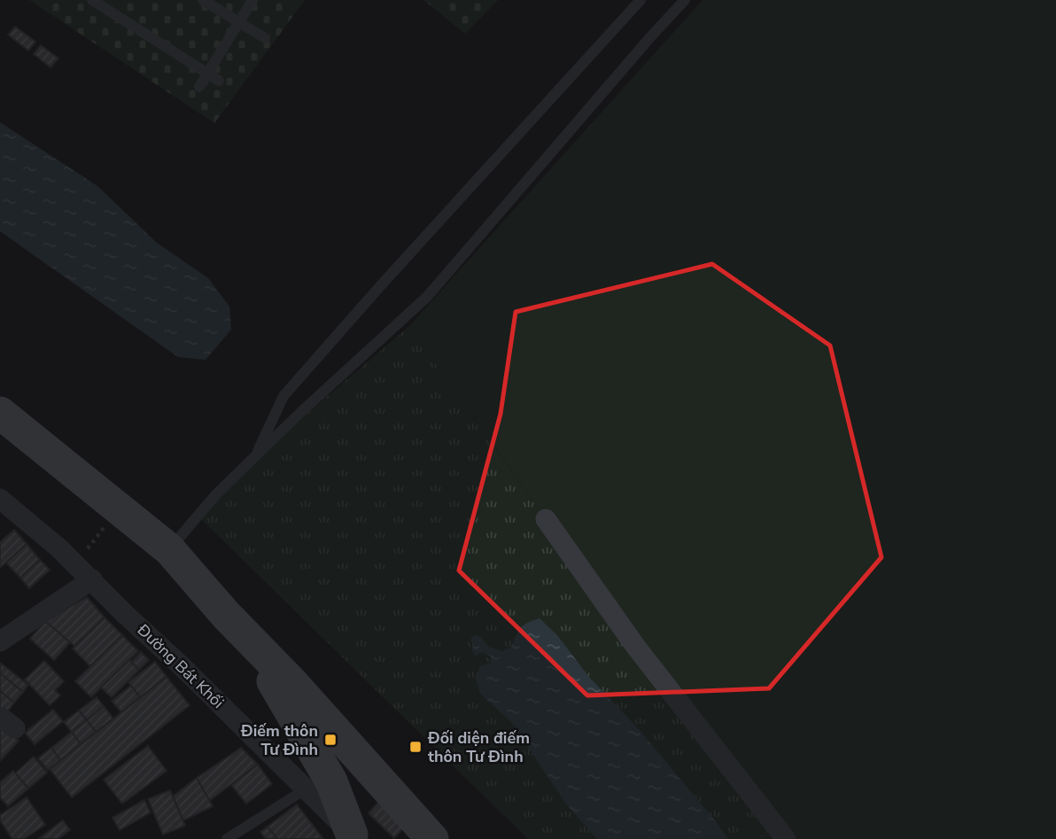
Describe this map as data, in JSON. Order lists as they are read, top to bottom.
{
  "streets": {
    "street": ["Đường Bát Khối"]
  },
  "places": {
    "transit": ["Điếm thôn Tư Đình", "Đối diện điếm thôn Tư Đình"]
  }
}
